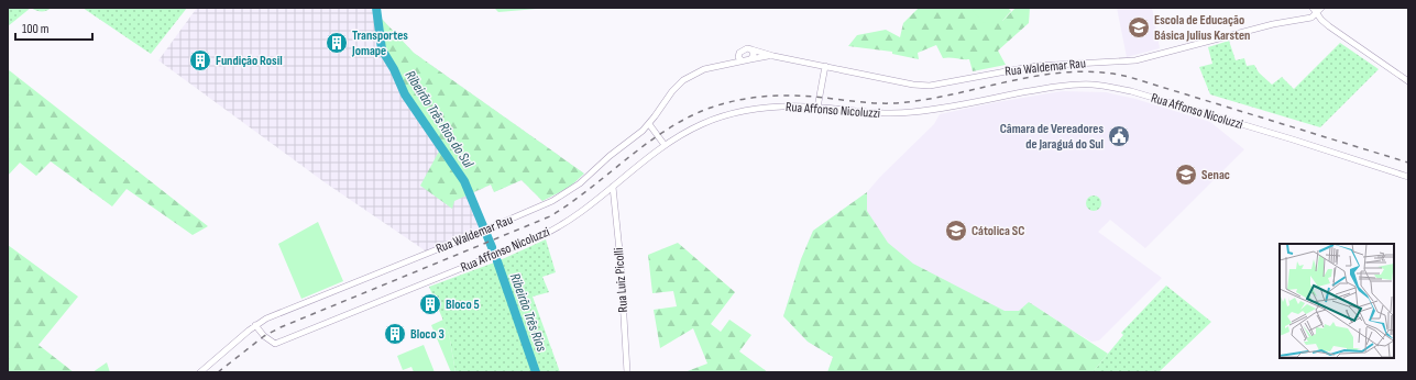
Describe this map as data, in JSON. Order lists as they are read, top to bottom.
{
  "streets": {
    "street": ["Rua Waldemar Rau", "Rua Affonso Nicoluzzi", "Rua Luiz Picolli"]
  },
  "crossings": [
    ["Rua Waldemar Rau", "Rua Affonso Nicoluzzi"],
    ["Rua Affonso Nicoluzzi", "Rua Luiz Picolli"]
  ],
  "water": ["Ribeirão Três Rios do Sul", "Ribeirão Três Rios"],
  "places": {
    "school or university": ["Escola de Educação Básica Julius Karsten", "Senac", "Cátolica SC"],
    "building": [
      "Transportes Jomape",
      "Fundição Rosil",
      "Bloco 5",
      "Bloco 3"
    ],
    "public building": ["Câmara de Vereadores de Jaraguá do Sul"]
  },
  "scale_bar": "100 m"
}
